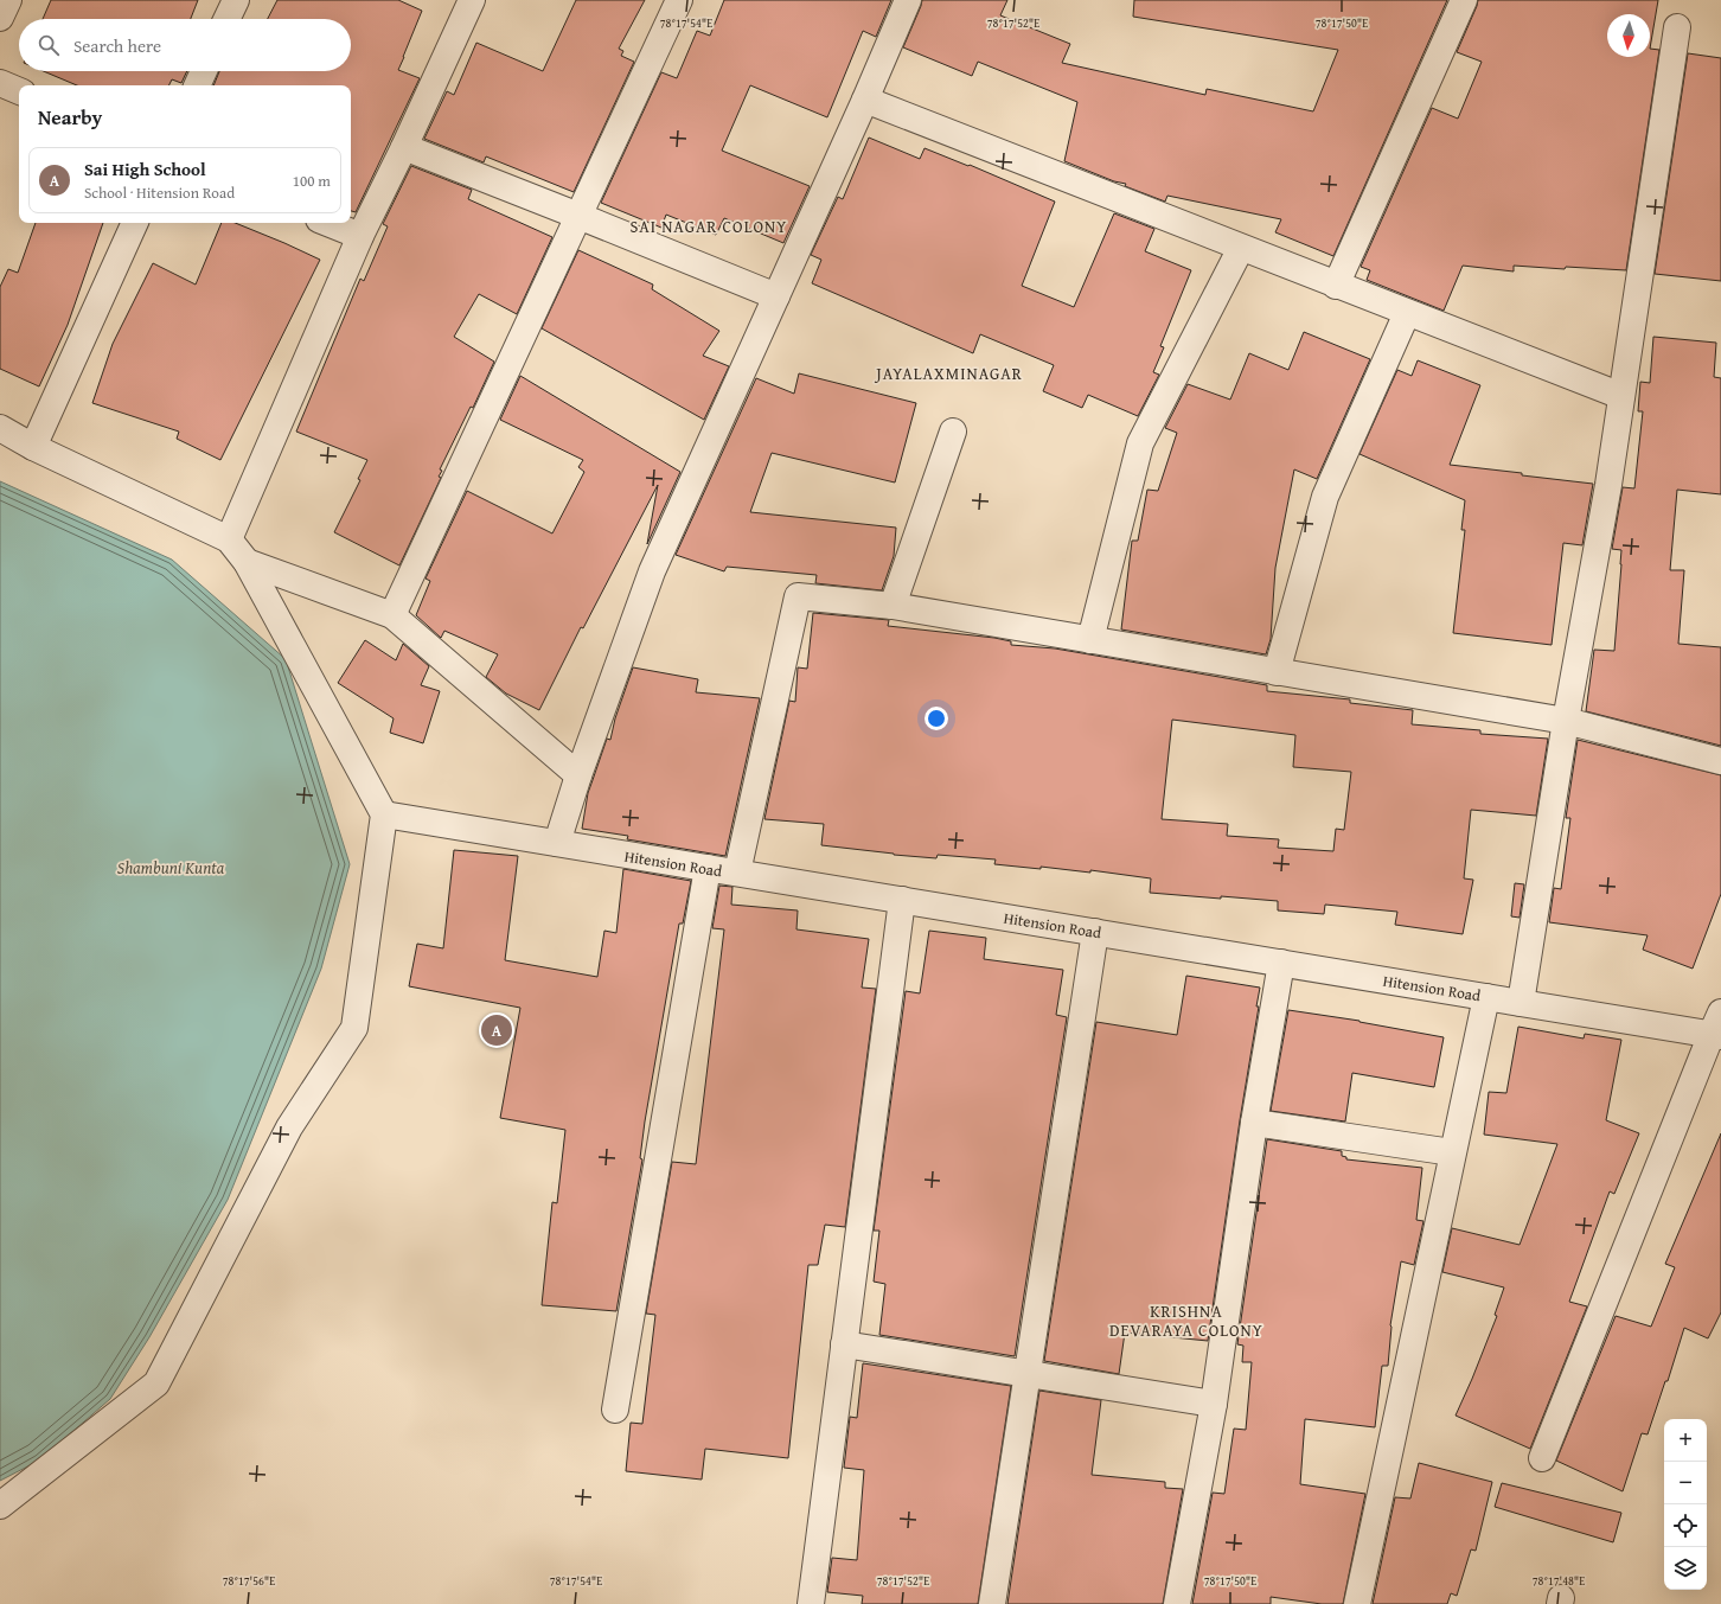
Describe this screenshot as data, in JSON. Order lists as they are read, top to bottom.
{
  "streets": {
    "street": ["Hitension Road"]
  },
  "districts": ["SAI NAGAR COLONY", "JAYALAXMINAGAR", "KRISHNA DEVARAYA COLONY"],
  "water": ["Shambuni Kunta"],
  "north": "bottom",
  "page": {
    "search": "Search here",
    "heading": "Nearby",
    "list": [
      {
        "mark": "A",
        "name": "Sai High School",
        "note": "School · Hitension Road",
        "value": "100 m"
      }
    ],
    "pins": "A",
    "map_buttons": ["+", "−"]
  },
  "coordinates": [
    "78°17'54\"E",
    "78°17'52\"E",
    "78°17'50\"E",
    "78°17'56\"E",
    "78°17'48\"E"
  ]
}
